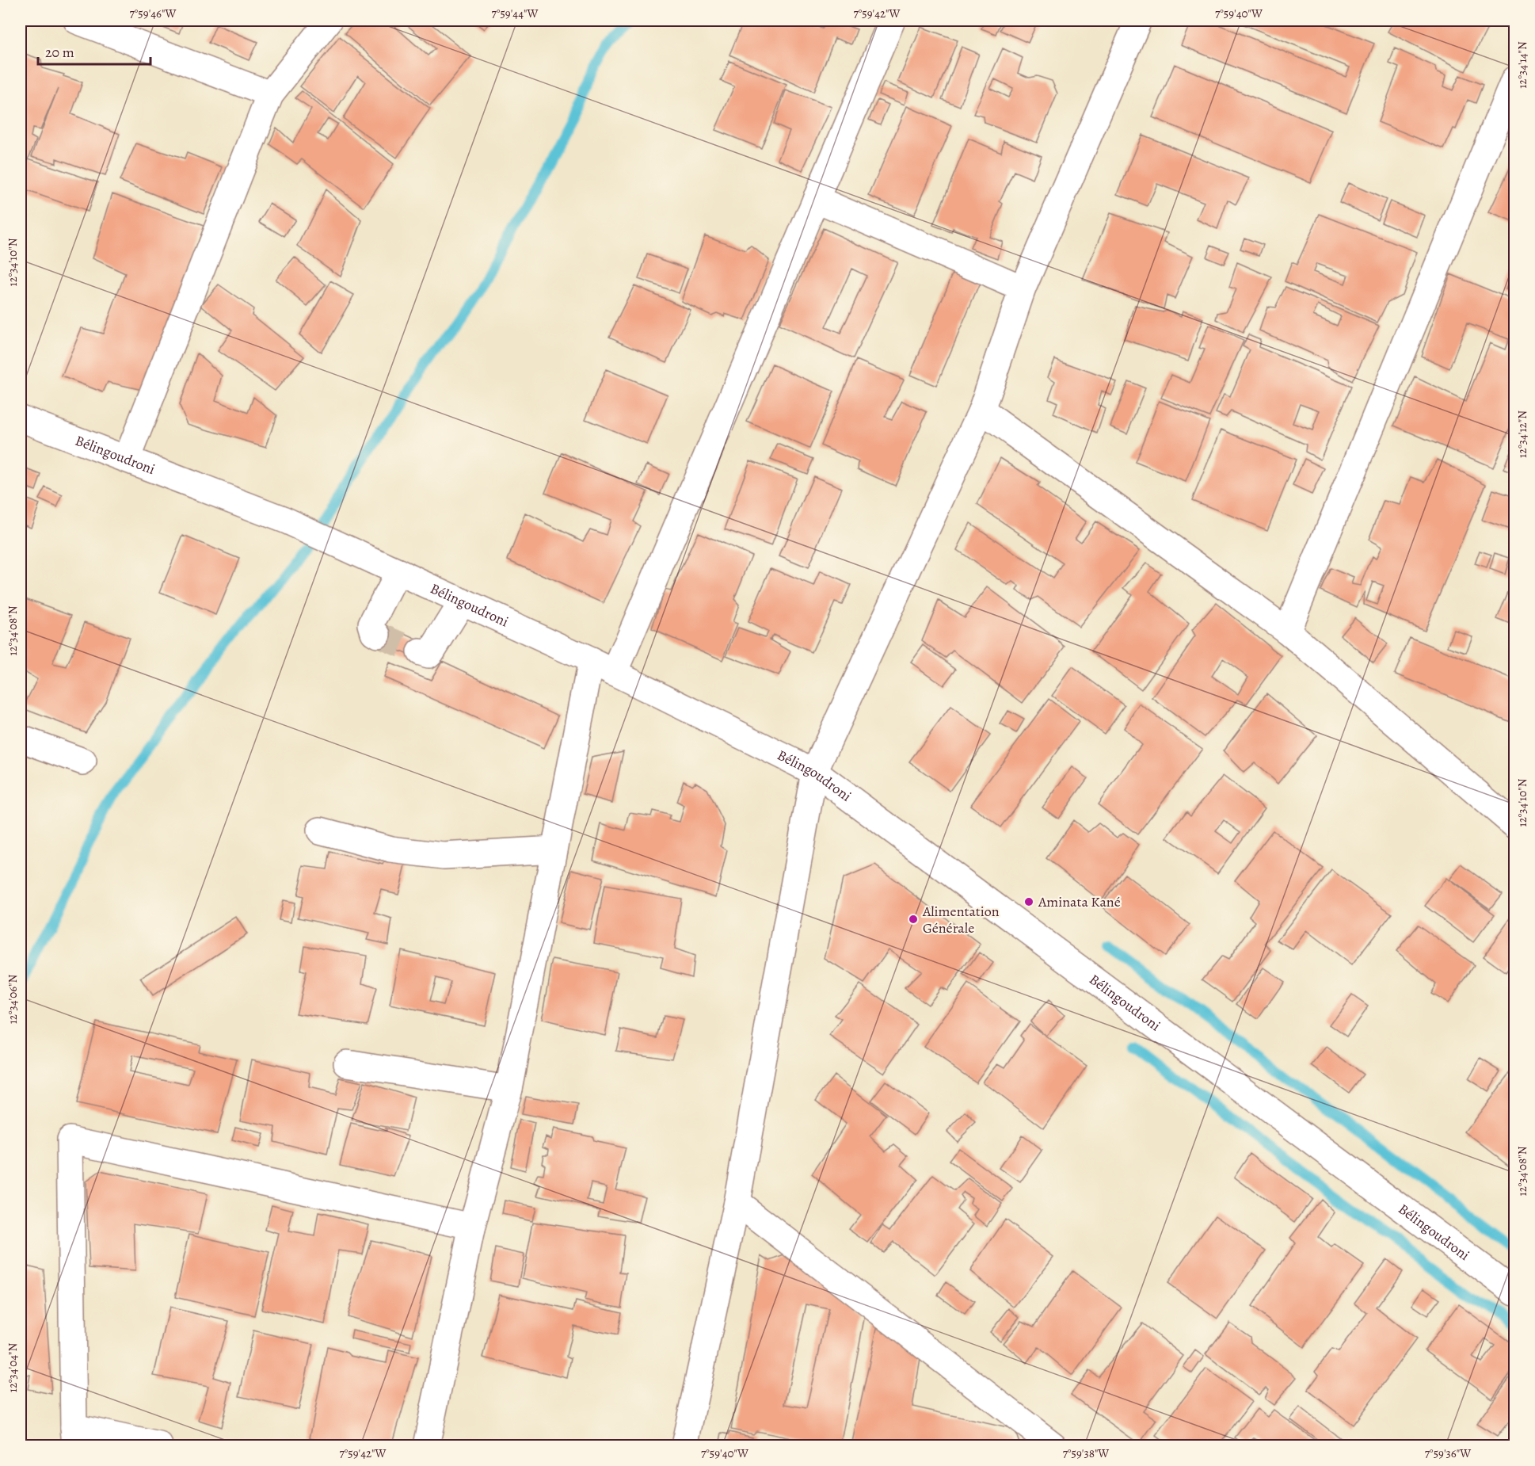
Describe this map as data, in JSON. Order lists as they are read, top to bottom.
{
  "streets": {
    "street": ["Bélingoudroni"]
  },
  "places": ["Aminata Kané", "Alimentation Générale"],
  "scale_bar": "20 m",
  "coordinates": [
    "7°59'46\"W",
    "7°59'44\"W",
    "7°59'42\"W",
    "7°59'40\"W",
    "12°34'14\"N",
    "12°34'10\"N",
    "12°34'12\"N",
    "12°34'08\"N",
    "12°34'06\"N",
    "12°34'04\"N",
    "7°59'38\"W",
    "7°59'36\"W"
  ]
}
